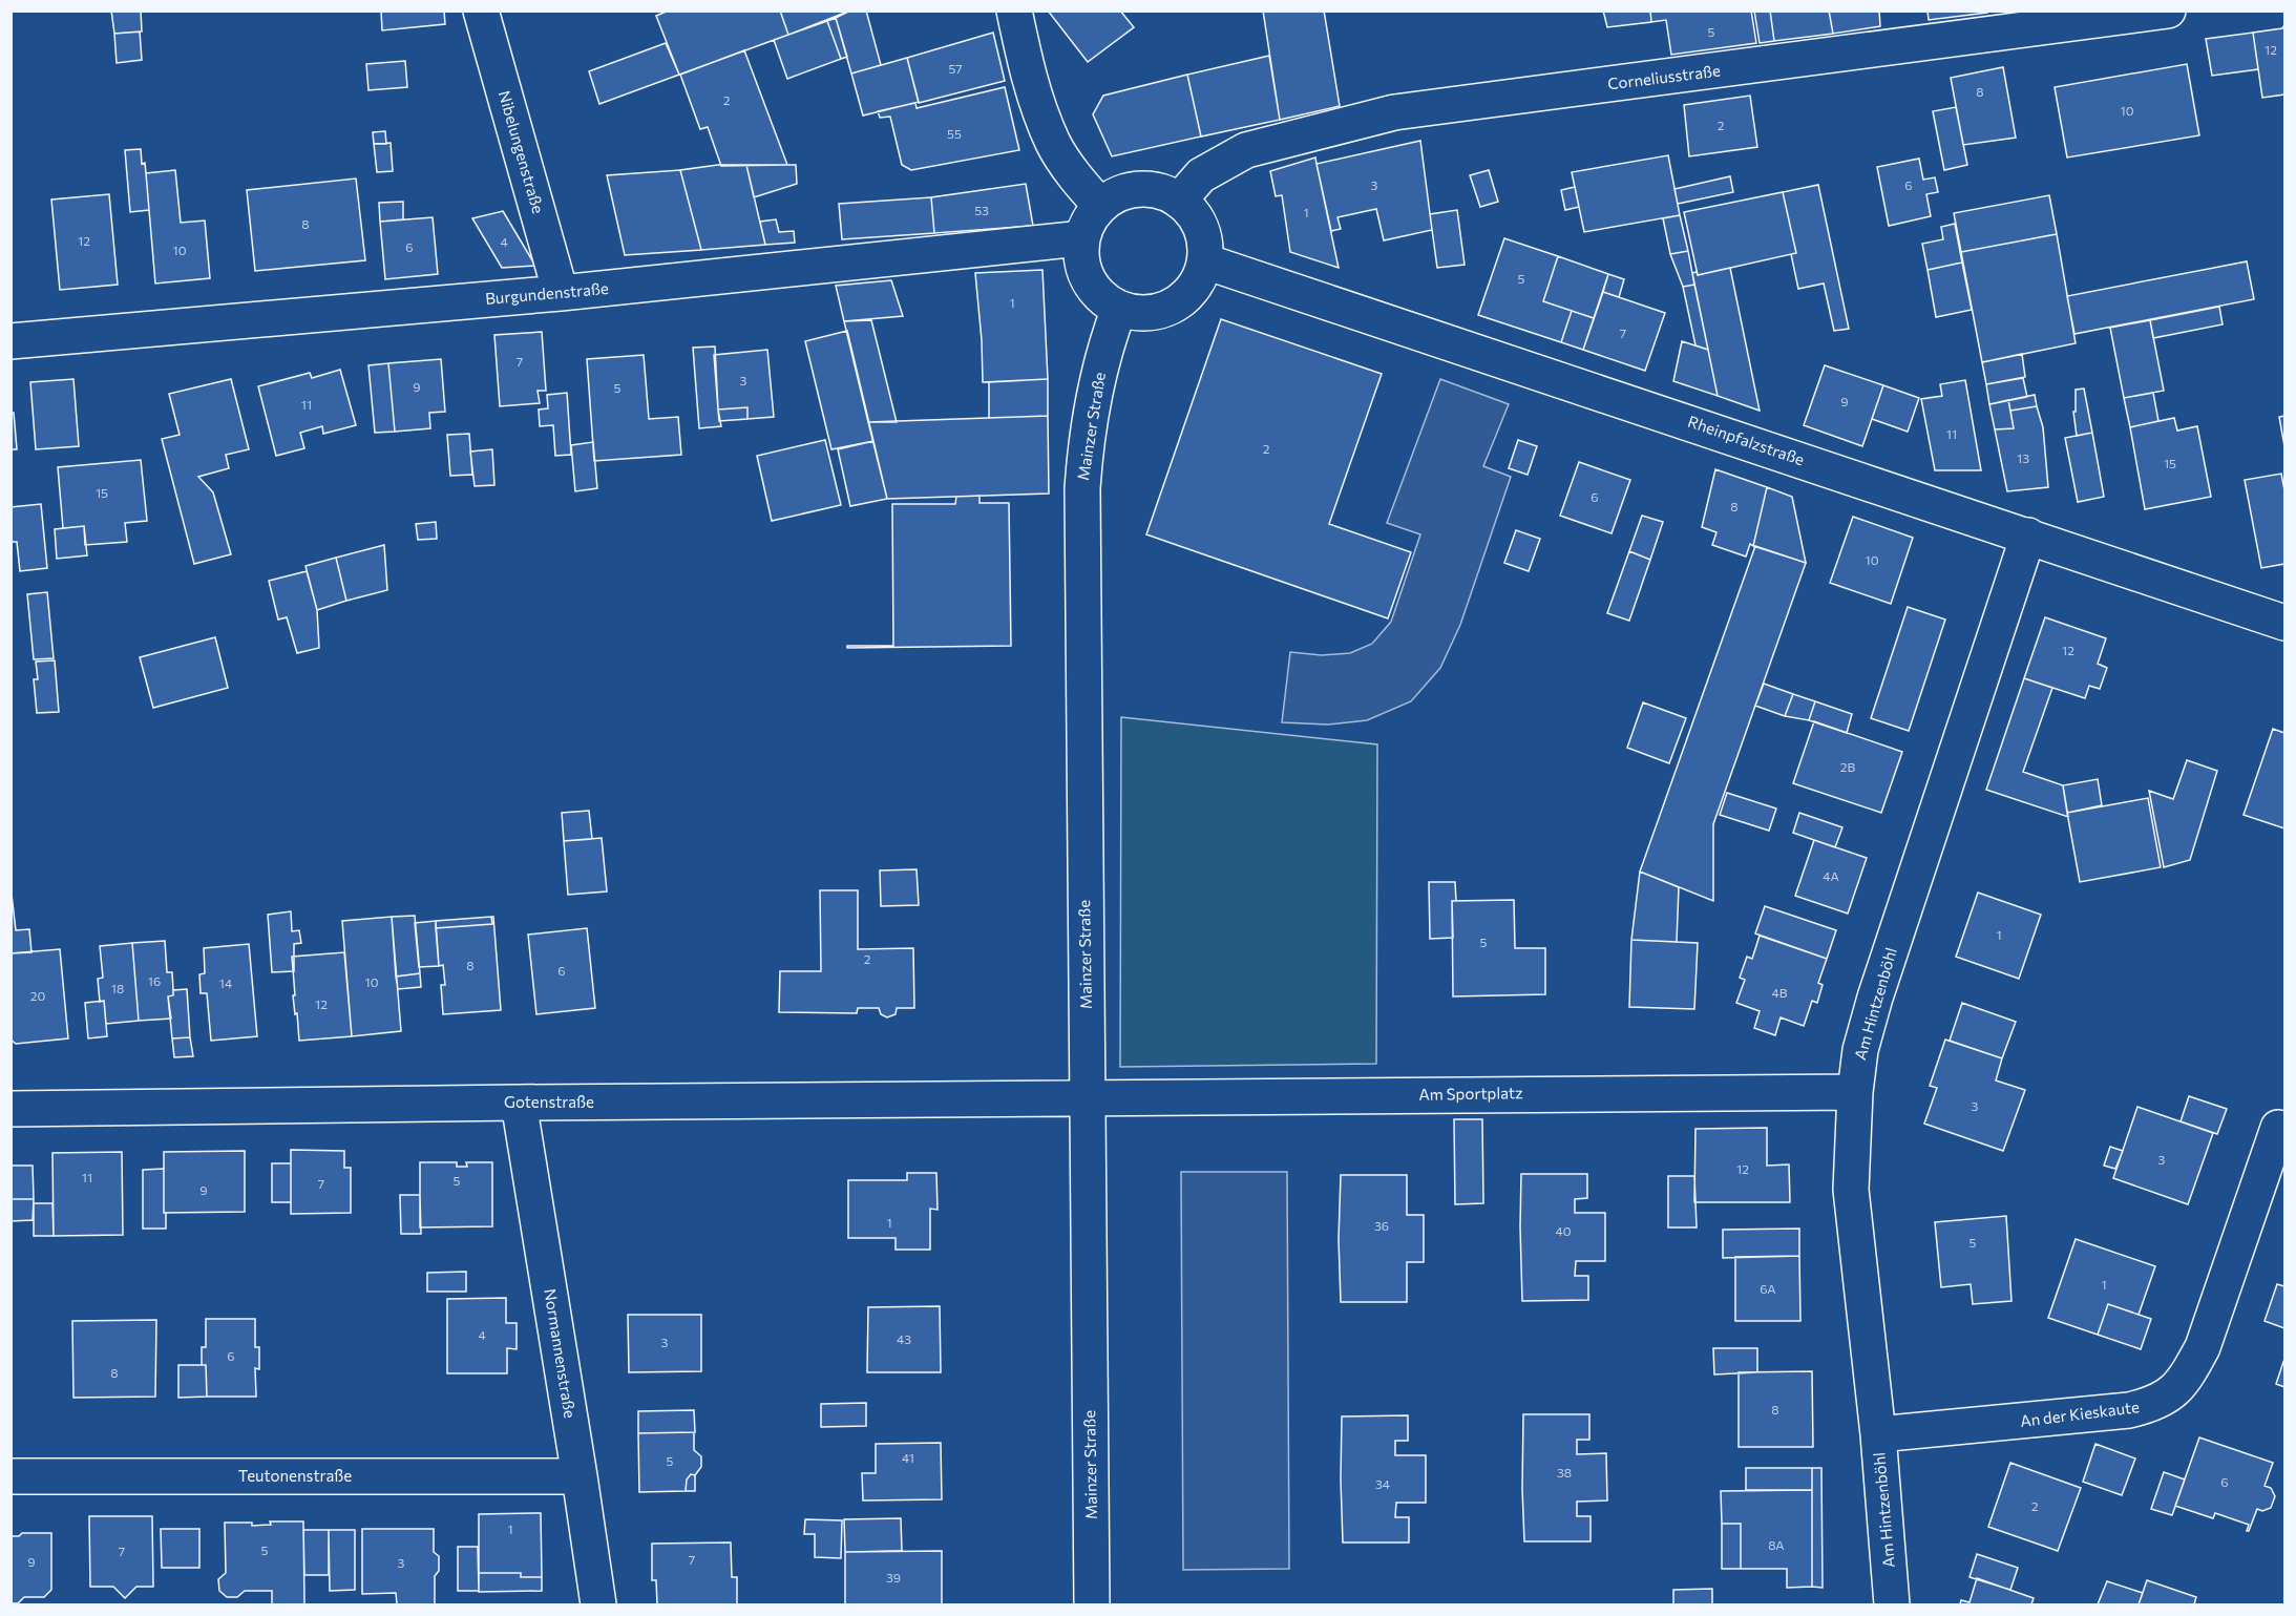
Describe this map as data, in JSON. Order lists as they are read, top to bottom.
{
  "streets": {
    "street": [
      "Corneliusstraße",
      "Nibelungenstraße",
      "Burgundenstraße",
      "Mainzer Straße",
      "Rheinpfalzstraße",
      "Am Hintzenböhl",
      "Am Sportplatz",
      "Gotenstraße",
      "Normannenstraße",
      "An der Kieskaute",
      "Teutonenstraße"
    ]
  },
  "crossings": [
    ["Corneliusstraße", "Burgundenstraße"],
    ["Corneliusstraße", "Mainzer Straße"],
    ["Corneliusstraße", "Rheinpfalzstraße"],
    ["Nibelungenstraße", "Burgundenstraße"],
    ["Burgundenstraße", "Mainzer Straße"],
    ["Burgundenstraße", "Rheinpfalzstraße"],
    ["Mainzer Straße", "Rheinpfalzstraße"],
    ["Mainzer Straße", "Am Sportplatz"],
    ["Mainzer Straße", "Gotenstraße"],
    ["Rheinpfalzstraße", "Am Hintzenböhl"],
    ["Am Hintzenböhl", "Am Sportplatz"],
    ["Am Hintzenböhl", "An der Kieskaute"],
    ["Am Sportplatz", "Gotenstraße"],
    ["Gotenstraße", "Normannenstraße"],
    ["Normannenstraße", "Teutonenstraße"]
  ],
  "house_numbers": [
    "5",
    "12",
    "57",
    "8",
    "2",
    "10",
    "2",
    "55",
    "3",
    "6",
    "53",
    "1",
    "8",
    "12",
    "4",
    "6",
    "10",
    "5",
    "1",
    "7",
    "7",
    "3",
    "9",
    "5",
    "9",
    "11",
    "11",
    "2",
    "13",
    "15",
    "15",
    "6",
    "8",
    "10",
    "12",
    "2B",
    "4A",
    "1",
    "5",
    "2",
    "8",
    "6",
    "16",
    "10",
    "14",
    "18",
    "4B",
    "20",
    "12",
    "3",
    "3",
    "12",
    "11",
    "5",
    "7",
    "9",
    "1",
    "36",
    "40",
    "5",
    "1",
    "6A",
    "4",
    "43",
    "3",
    "6",
    "8",
    "8",
    "41",
    "5",
    "38",
    "6",
    "34",
    "2",
    "1",
    "8A",
    "5",
    "7",
    "7",
    "9",
    "3",
    "39"
  ]
}
